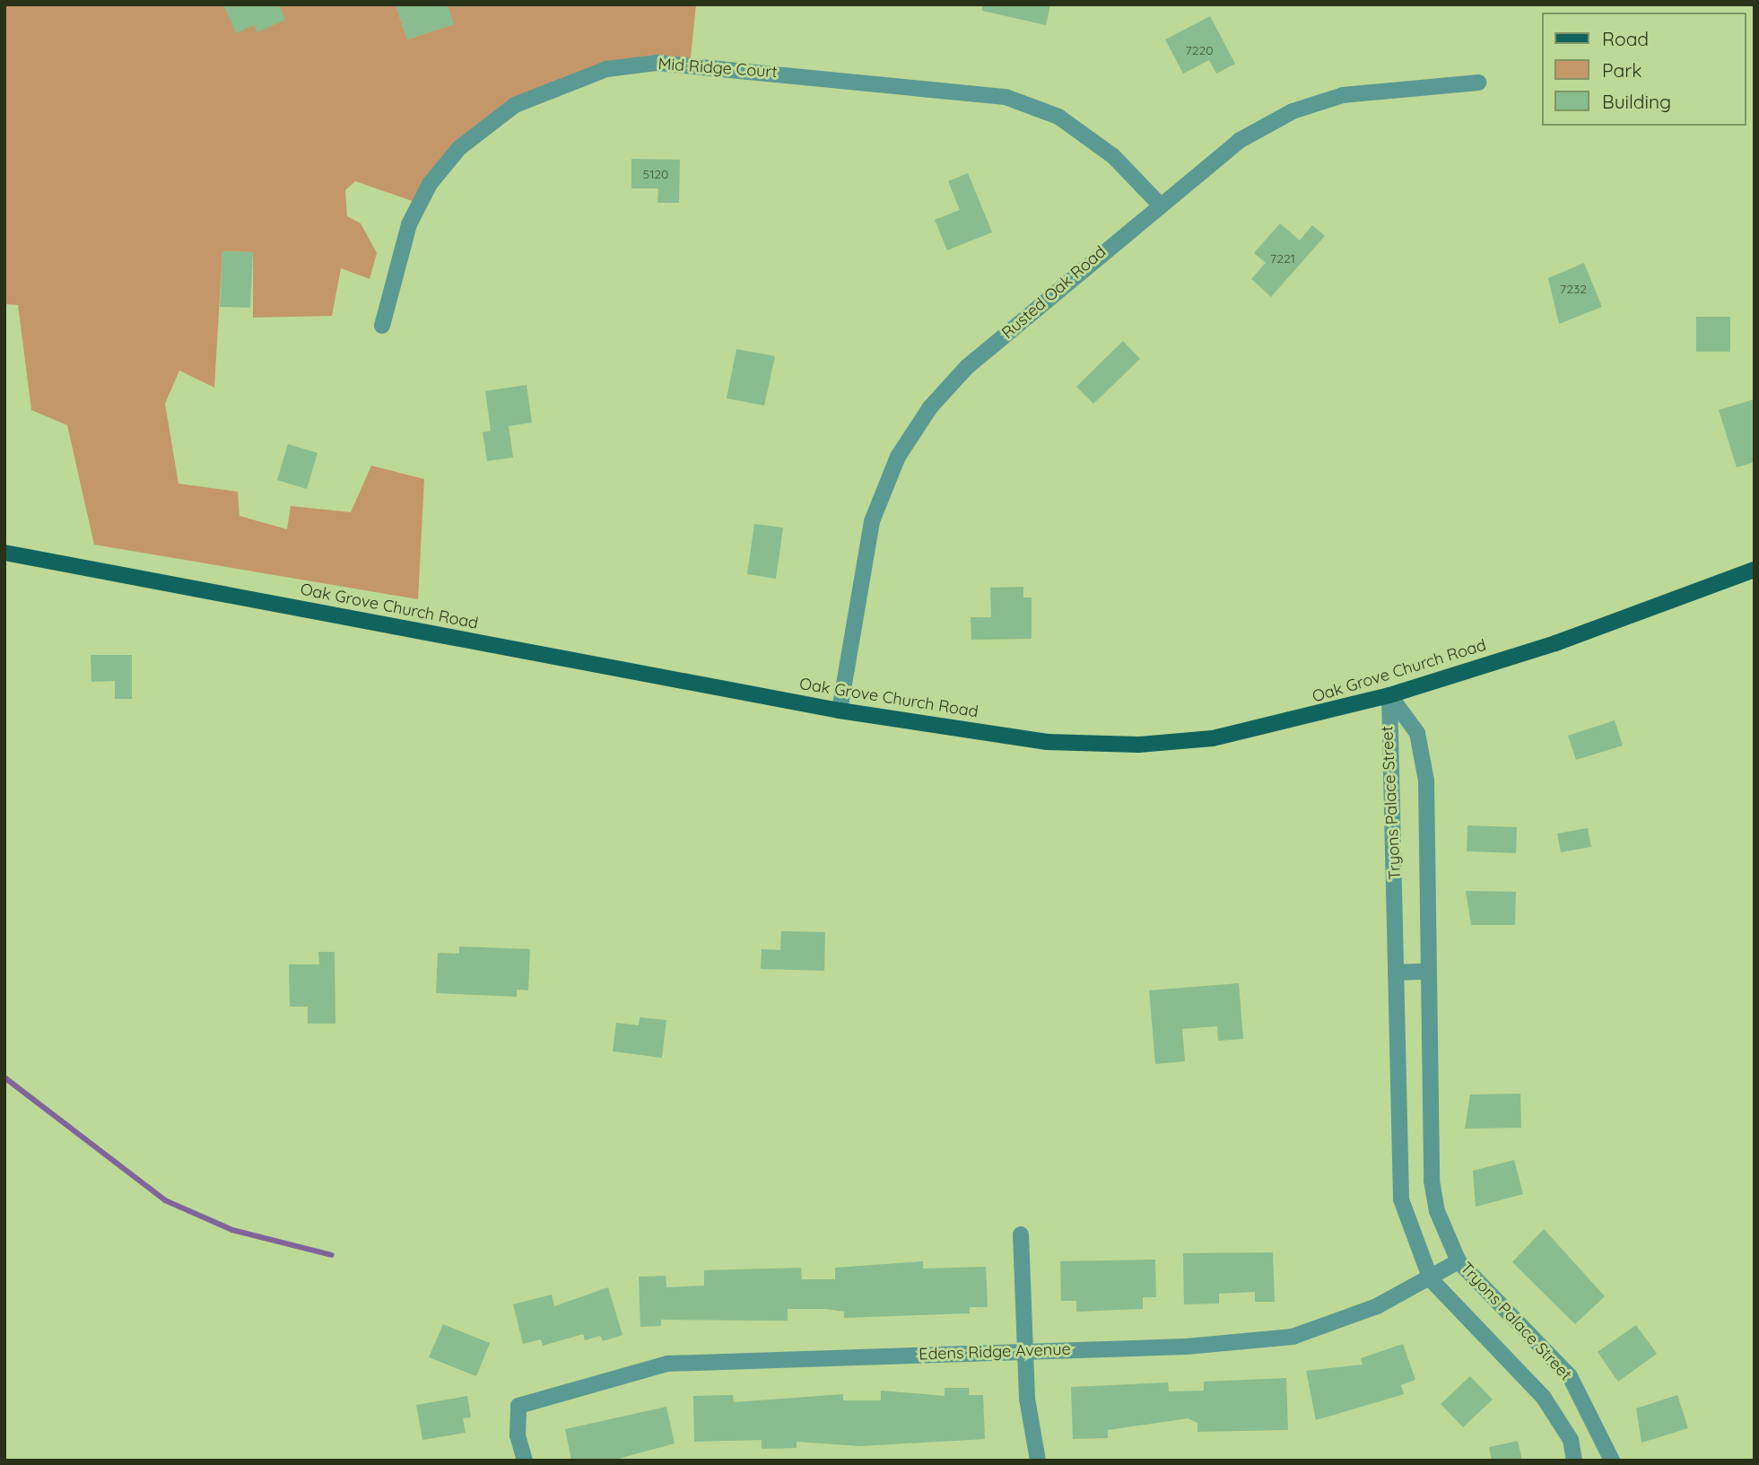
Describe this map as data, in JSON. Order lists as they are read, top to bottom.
{
  "streets": {
    "main road": ["Oak Grove Church Road"],
    "street": [
      "Mid Ridge Court",
      "Rusted Oak Road",
      "Tryons Palace Street",
      "Edens Ridge Avenue"
    ]
  },
  "crossings": [
    ["Mid Ridge Court", "Rusted Oak Road"],
    ["Rusted Oak Road", "Oak Grove Church Road"],
    ["Oak Grove Church Road", "Tryons Palace Street"],
    ["Tryons Palace Street", "Edens Ridge Avenue"]
  ],
  "house_numbers": [
    "7220",
    "5120",
    "7221",
    "7232"
  ],
  "legend": ["Road", "Park", "Building"]
}
